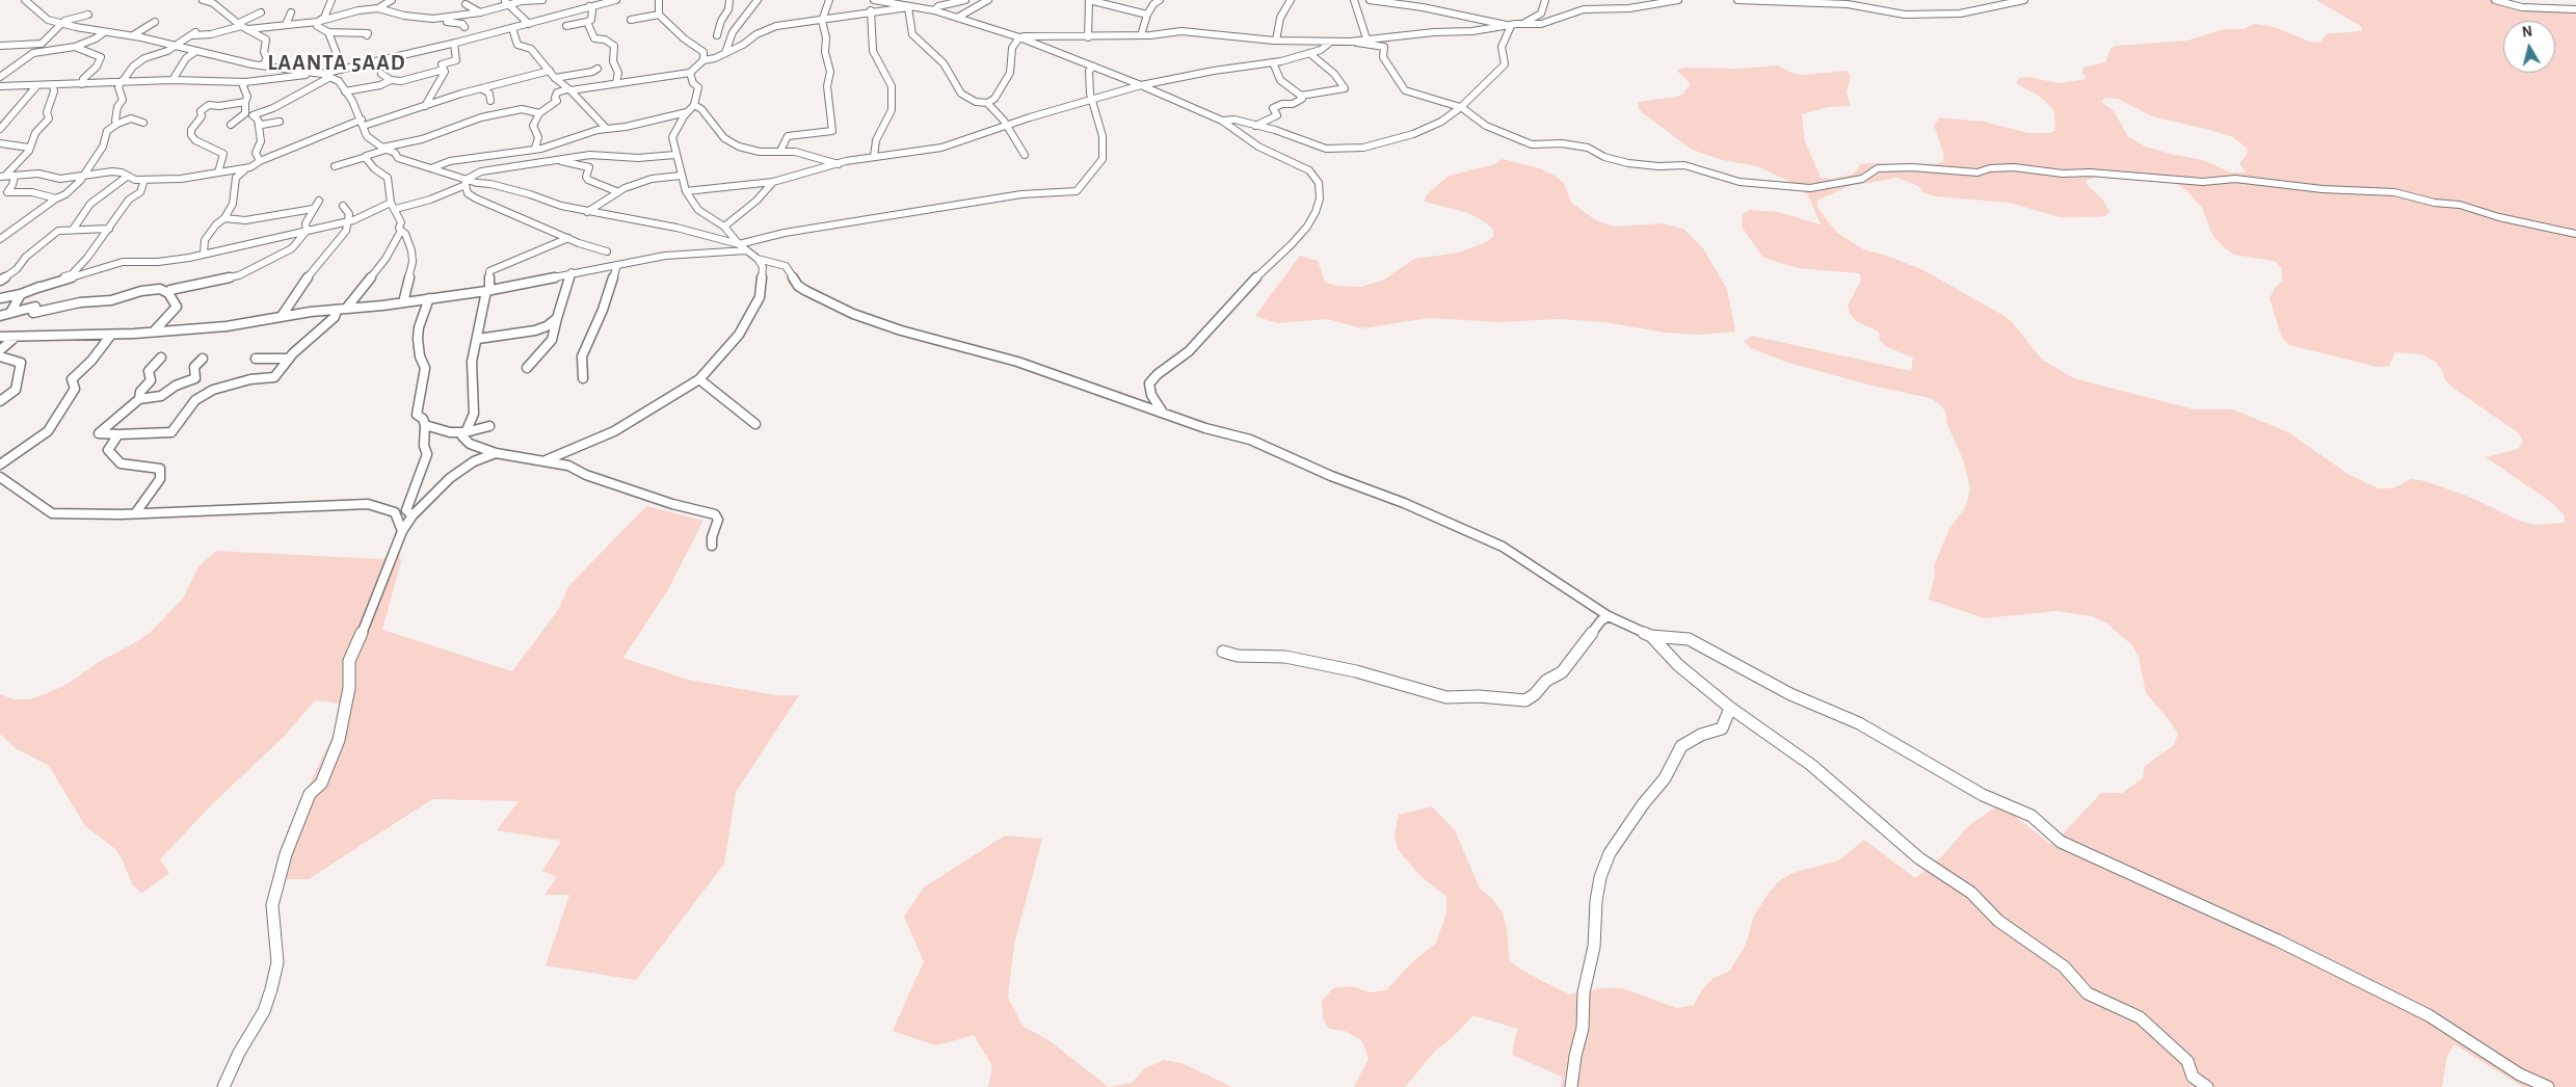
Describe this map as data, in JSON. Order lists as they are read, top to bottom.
{
  "districts": ["LAANTA 5AAD"],
  "north": "top"
}
